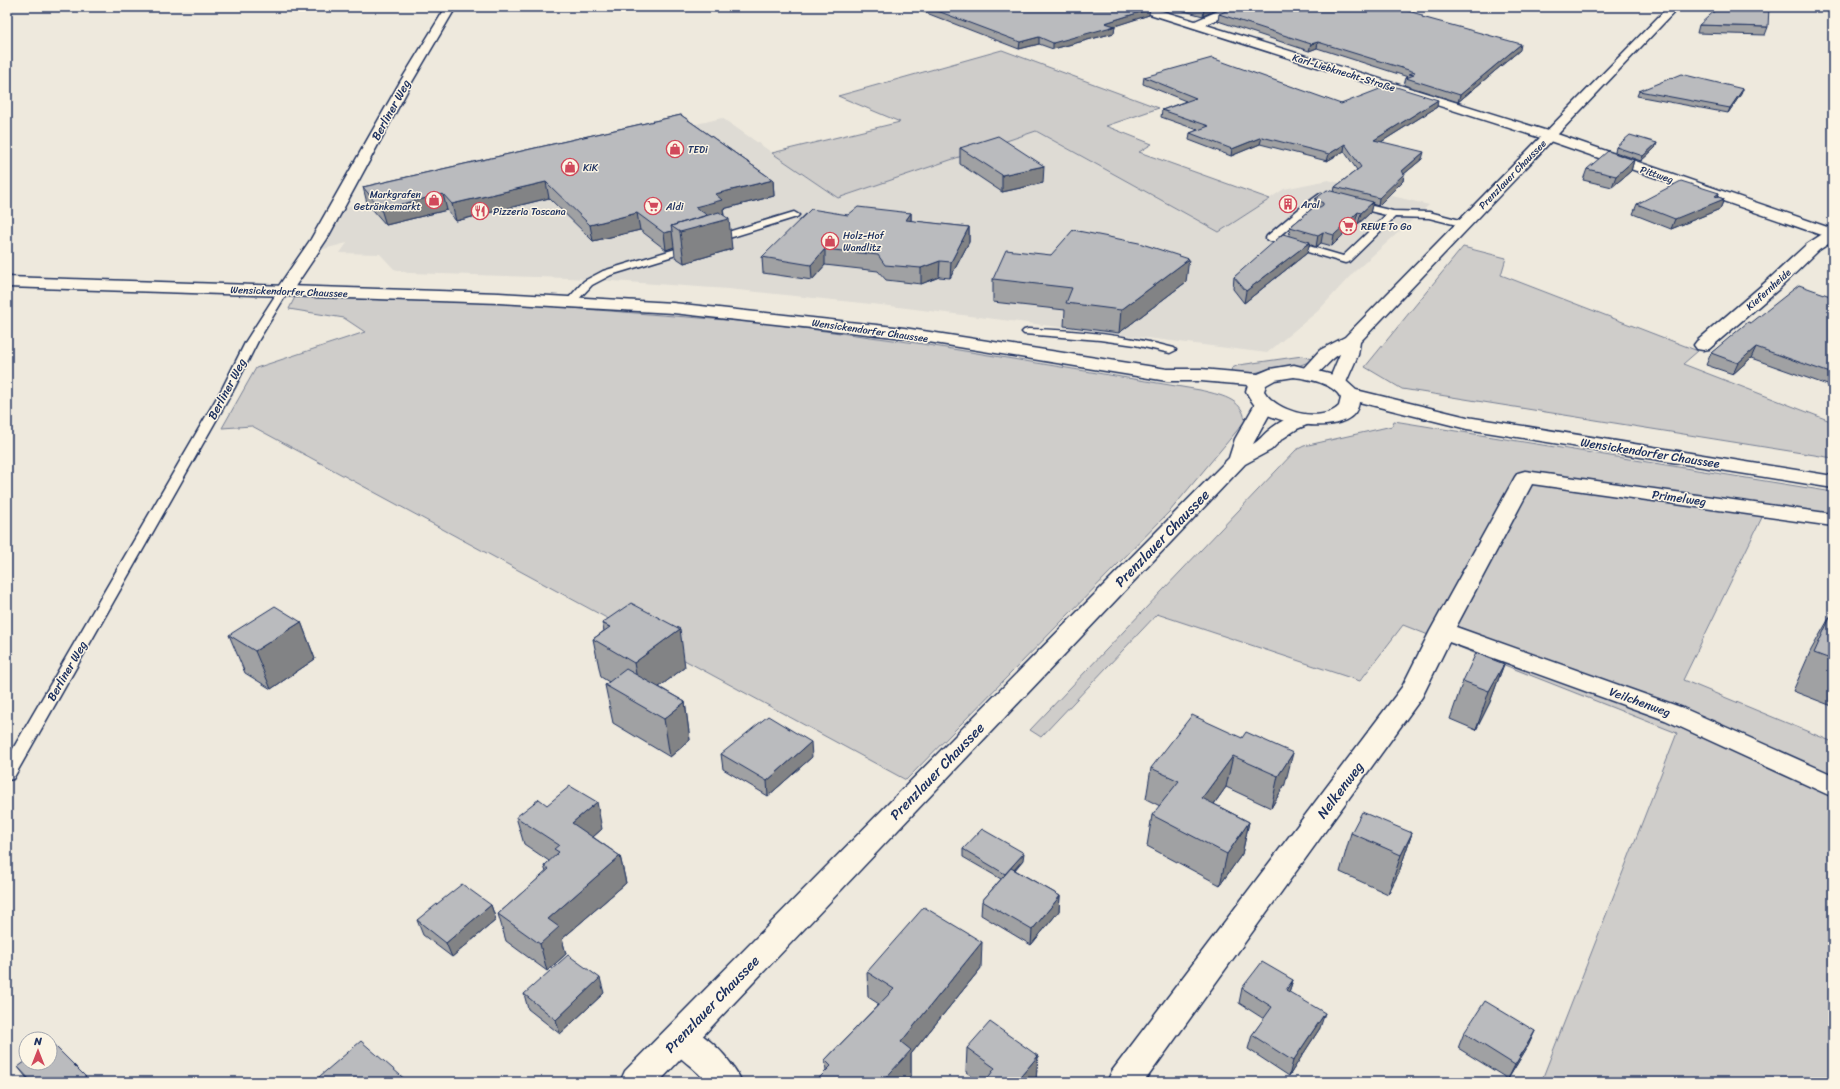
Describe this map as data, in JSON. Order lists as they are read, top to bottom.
{
  "streets": {
    "main road": [
      "Karl-Liebknecht-Straße",
      "Berliner Weg",
      "Prenzlauer Chaussee",
      "Pittweg",
      "Kiefernheide",
      "Wensickendorfer Chaussee",
      "Primelweg",
      "Veilchenweg",
      "Nelkenweg"
    ]
  },
  "crossings": [
    ["Karl-Liebknecht-Straße", "Prenzlauer Chaussee"],
    ["Karl-Liebknecht-Straße", "Pittweg"],
    ["Berliner Weg", "Wensickendorfer Chaussee"],
    ["Prenzlauer Chaussee", "Pittweg"],
    ["Prenzlauer Chaussee", "Wensickendorfer Chaussee"],
    ["Pittweg", "Kiefernheide"],
    ["Primelweg", "Nelkenweg"],
    ["Veilchenweg", "Nelkenweg"]
  ],
  "places": {
    "shop": [
      "TEDi",
      "KiK",
      "Markgrafen Getränkemarkt",
      "Holz-Hof Wandlitz"
    ],
    "building": ["Aral"],
    "supermarket": ["Aldi", "REWE To Go"],
    "restaurant": ["Pizzeria Toscana"]
  },
  "north": "top"
}
